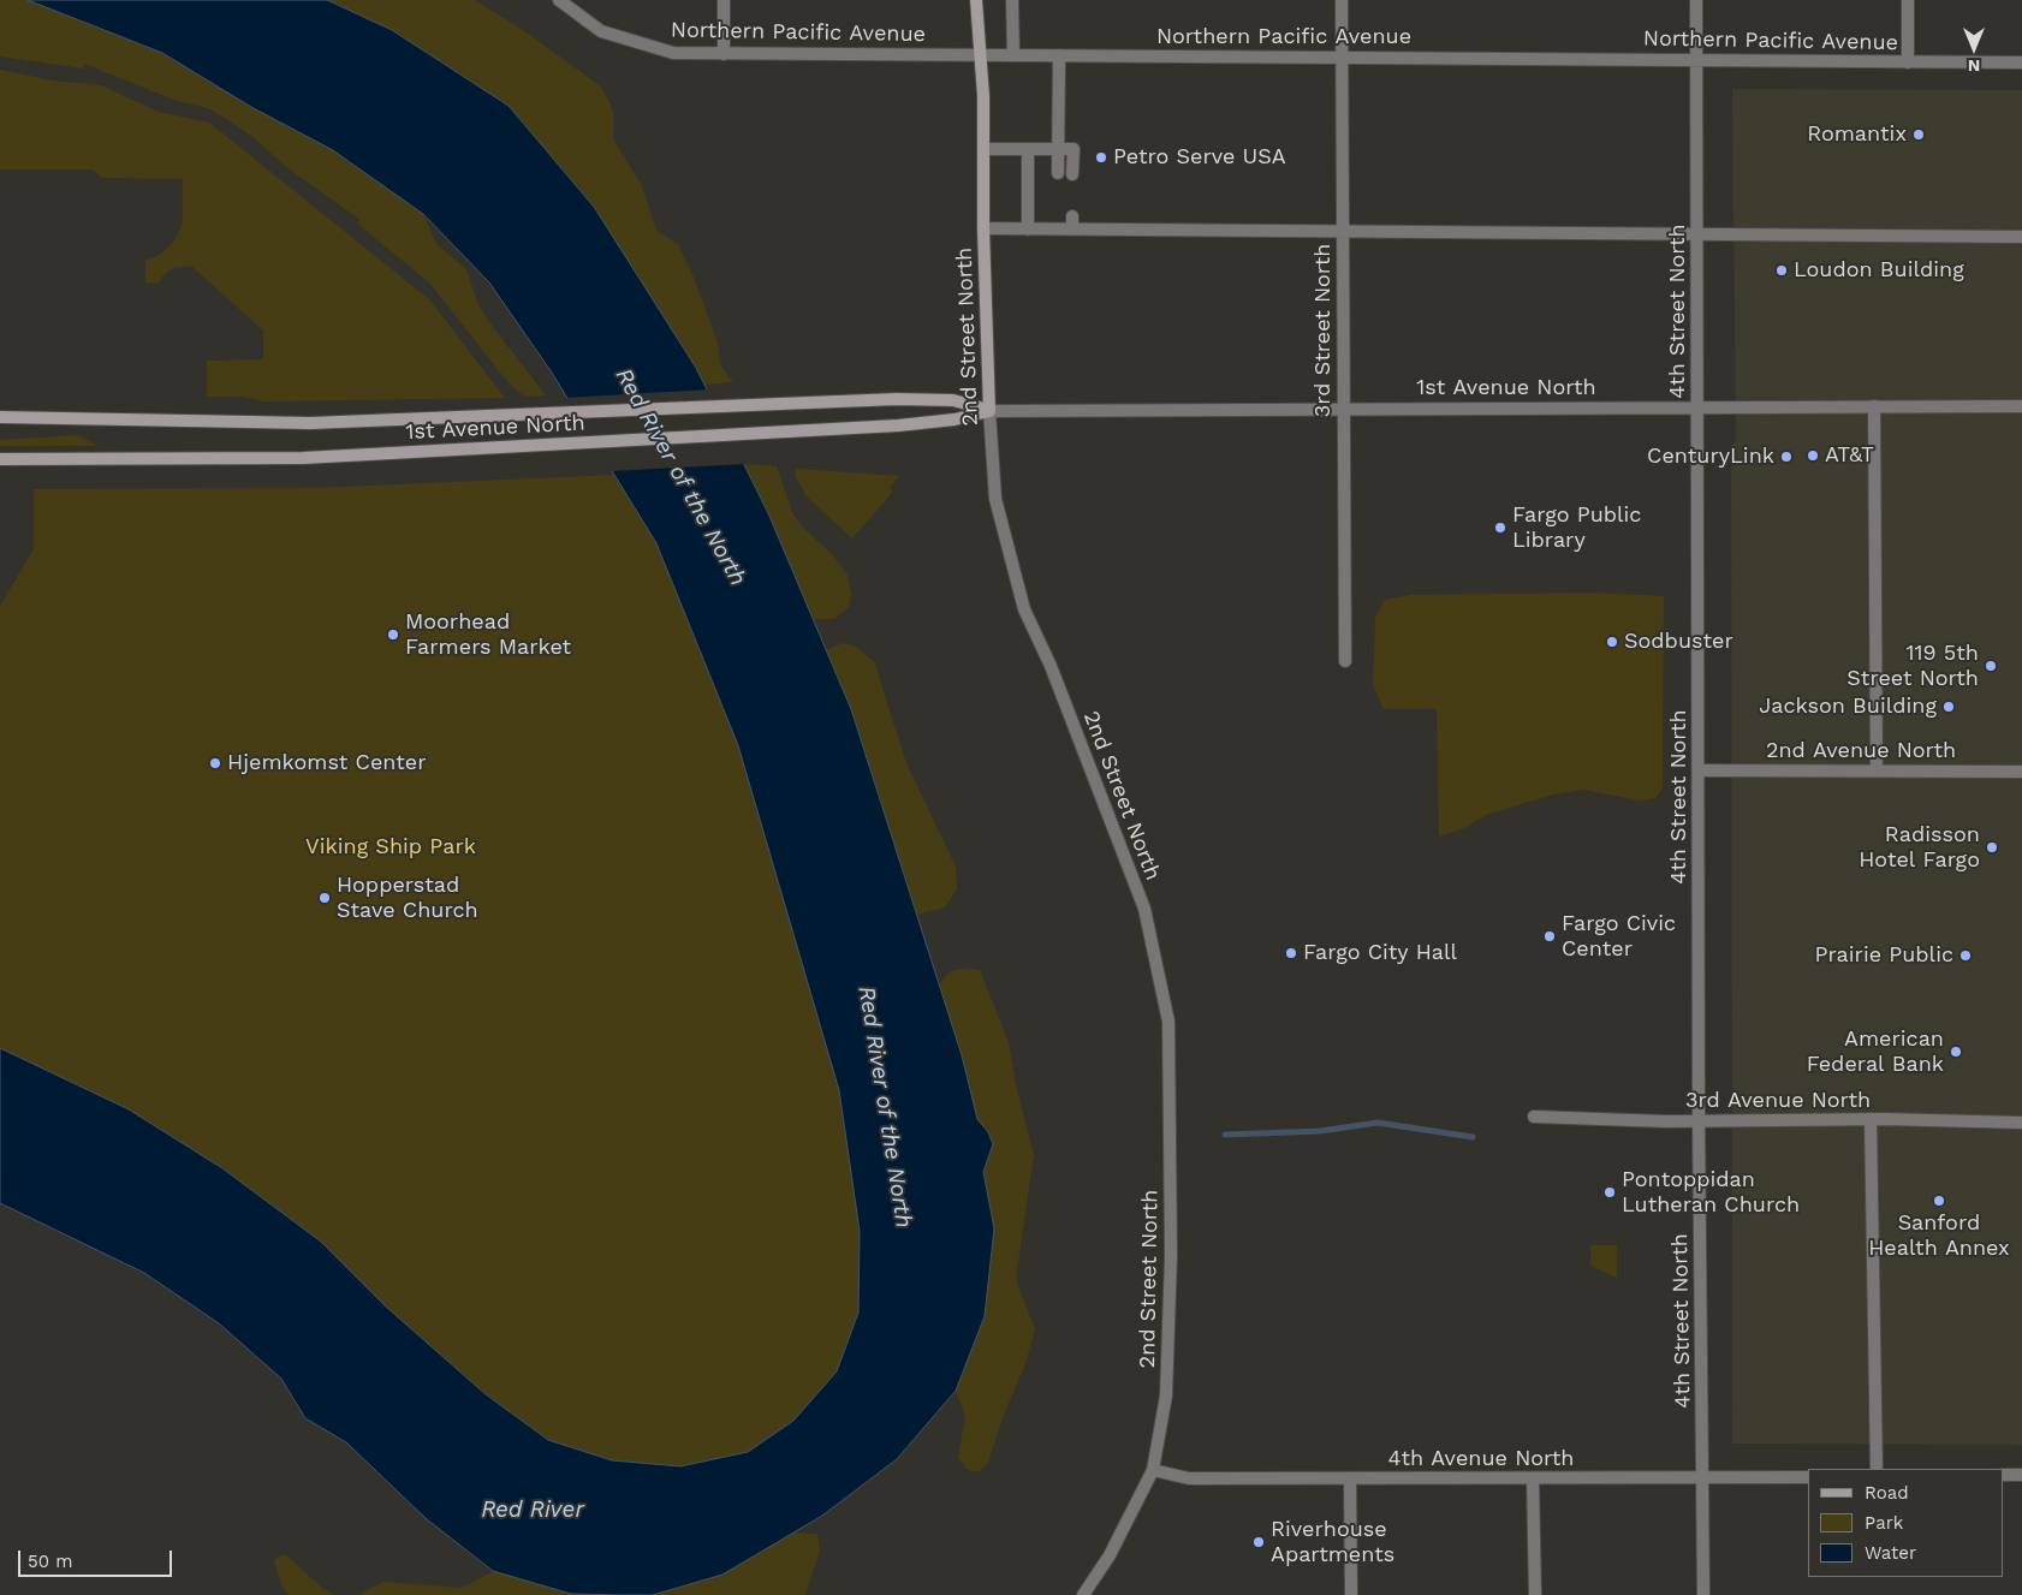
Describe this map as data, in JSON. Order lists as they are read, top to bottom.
{
  "streets": {
    "main road": ["2nd Street North", "1st Avenue North"],
    "street": [
      "Northern Pacific Avenue",
      "4th Street North",
      "3rd Street North",
      "2nd Avenue North",
      "3rd Avenue North",
      "4th Avenue North"
    ]
  },
  "crossings": [
    ["Northern Pacific Avenue", "4th Street North"],
    ["Northern Pacific Avenue", "3rd Street North"],
    ["Northern Pacific Avenue", "2nd Street North"],
    ["4th Street North", "1st Avenue North"],
    ["4th Street North", "2nd Avenue North"],
    ["4th Street North", "3rd Avenue North"],
    ["4th Street North", "4th Avenue North"],
    ["3rd Street North", "1st Avenue North"],
    ["2nd Street North", "1st Avenue North"],
    ["2nd Street North", "4th Avenue North"]
  ],
  "water": ["Red River of the North", "Red River"],
  "parks": ["Viking Ship Park"],
  "places": [
    "Romantix",
    "Petro Serve USA",
    "Loudon Building",
    "AT&T",
    "CenturyLink",
    "Fargo Public Library",
    "Moorhead Farmers Market",
    "Sodbuster",
    "119 5th Street North",
    "Jackson Building",
    "Hjemkomst Center",
    "Radisson Hotel Fargo",
    "Hopperstad Stave Church",
    "Fargo Civic Center",
    "Fargo City Hall",
    "Prairie Public",
    "American Federal Bank",
    "Pontoppidan Lutheran Church",
    "Sanford Health Annex",
    "Riverhouse Apartments"
  ],
  "legend": ["Road", "Park", "Water"],
  "scale_bar": "50 m",
  "north": "bottom"
}
